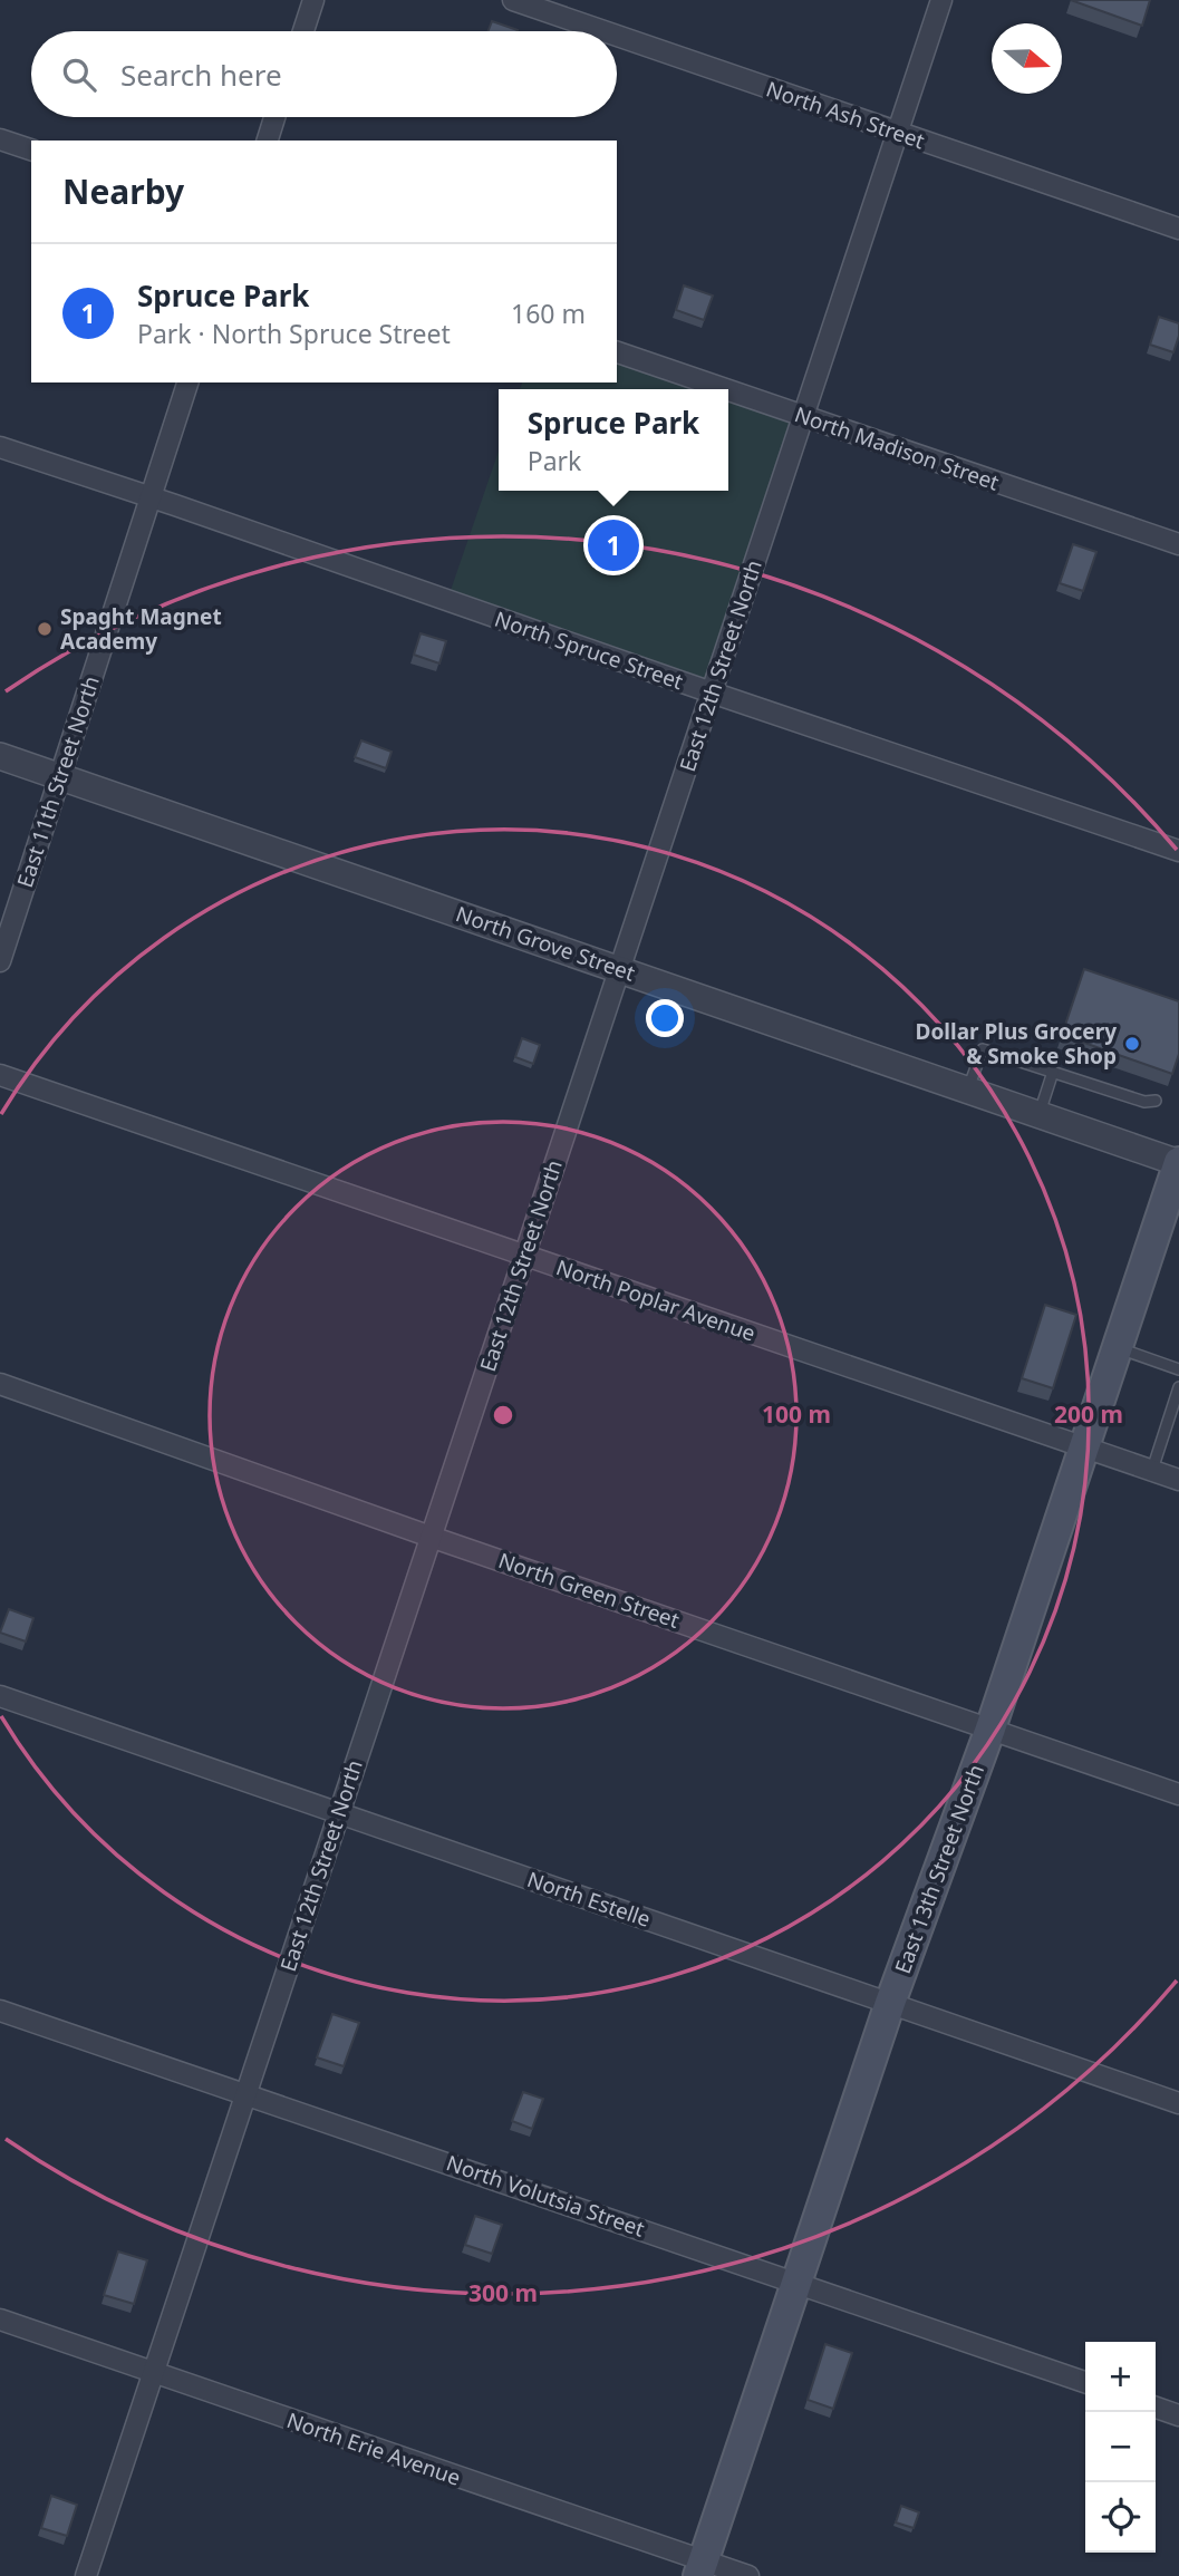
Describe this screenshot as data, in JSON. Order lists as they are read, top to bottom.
{
  "streets": {
    "main road": ["East 13th Street North"],
    "street": [
      "North Ash Street",
      "North Madison Street",
      "North Spruce Street",
      "East 12th Street North",
      "East 11th Street North",
      "North Grove Street",
      "North Poplar Avenue",
      "North Green Street",
      "North Estelle",
      "North Volutsia Street",
      "North Erie Avenue"
    ]
  },
  "crossings": [
    ["North Ash Street", "East 12th Street North"],
    ["North Madison Street", "East 12th Street North"],
    ["North Spruce Street", "East 12th Street North"],
    ["North Spruce Street", "East 11th Street North"],
    ["East 12th Street North", "North Grove Street"],
    ["East 12th Street North", "North Poplar Avenue"],
    ["East 12th Street North", "North Green Street"],
    ["East 12th Street North", "North Estelle"],
    ["East 12th Street North", "North Volutsia Street"],
    ["East 12th Street North", "North Erie Avenue"],
    ["East 11th Street North", "North Grove Street"],
    ["North Grove Street", "East 13th Street North"],
    ["North Poplar Avenue", "East 13th Street North"],
    ["North Green Street", "East 13th Street North"],
    ["East 13th Street North", "North Estelle"],
    ["East 13th Street North", "North Volutsia Street"],
    ["East 13th Street North", "North Erie Avenue"]
  ],
  "places": ["Spaght Magnet Academy", "Dollar Plus Grocery & Smoke Shop"],
  "north": "right",
  "page": {
    "search": "Search here",
    "heading": "Nearby",
    "list": [
      {
        "mark": "1",
        "name": "Spruce Park",
        "note": "Park · North Spruce Street",
        "value": "160 m"
      }
    ],
    "popup": ["Spruce Park", "Park"],
    "pins": "1",
    "map_buttons": ["+", "−"]
  },
  "rings": ["100 m", "200 m", "300 m"]
}
